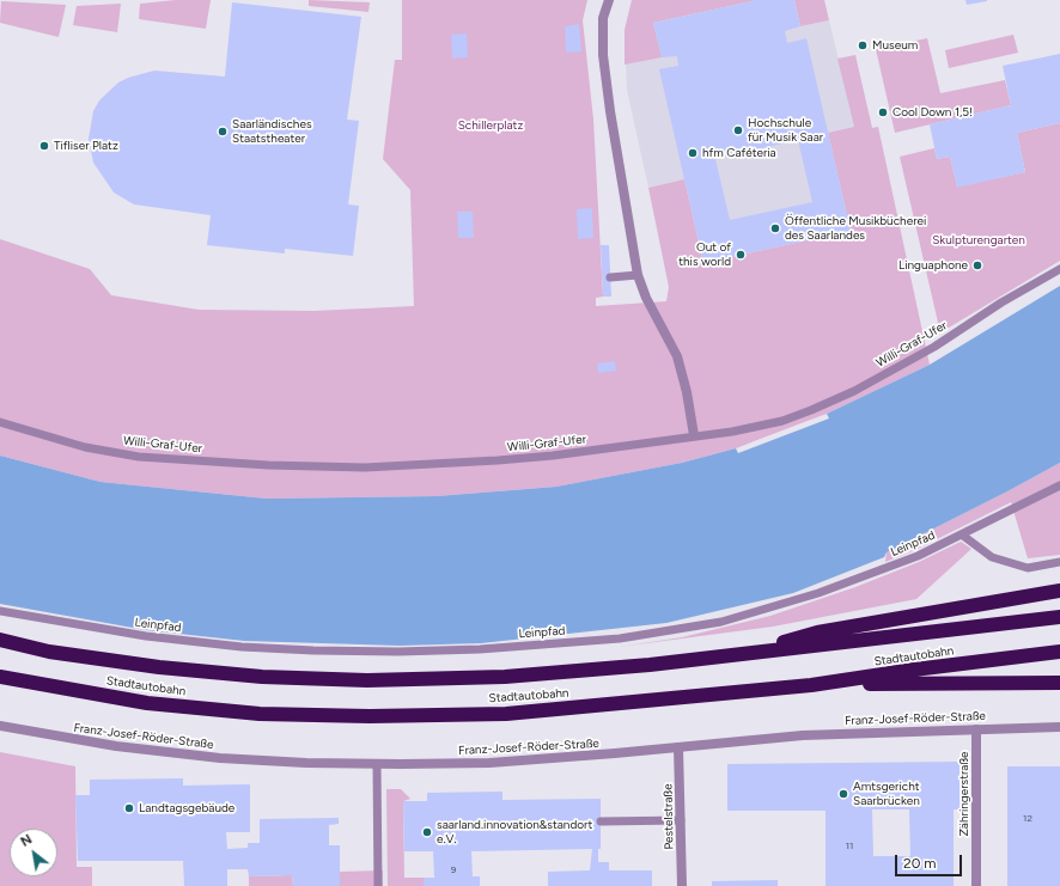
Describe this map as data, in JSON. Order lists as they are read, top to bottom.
{
  "streets": {
    "highway": ["Stadtautobahn"],
    "street": ["Franz-Josef-Röder-Straße", "Zähringerstraße", "Pestelstraße"],
    "lane": ["Willi-Graf-Ufer", "Leinpfad"]
  },
  "crossings": [
    ["Franz-Josef-Röder-Straße", "Zähringerstraße"],
    ["Franz-Josef-Röder-Straße", "Pestelstraße"]
  ],
  "parks": ["Schillerplatz", "Skulpturengarten"],
  "places": [
    "Museum",
    "Cool Down 1,5!",
    "Hochschule für Musik Saar",
    "Saarländisches Staatstheater",
    "Tifliser Platz",
    "hfm Caféteria",
    "Öffentliche Musikbücherei des Saarlandes",
    "Out of this world",
    "Linguaphone",
    "Amtsgericht Saarbrücken",
    "Landtagsgebäude",
    "saarland.innovation&standort e.V."
  ],
  "house_numbers": ["12", "11", "9"],
  "scale_bar": "20 m",
  "north": "top left"
}
